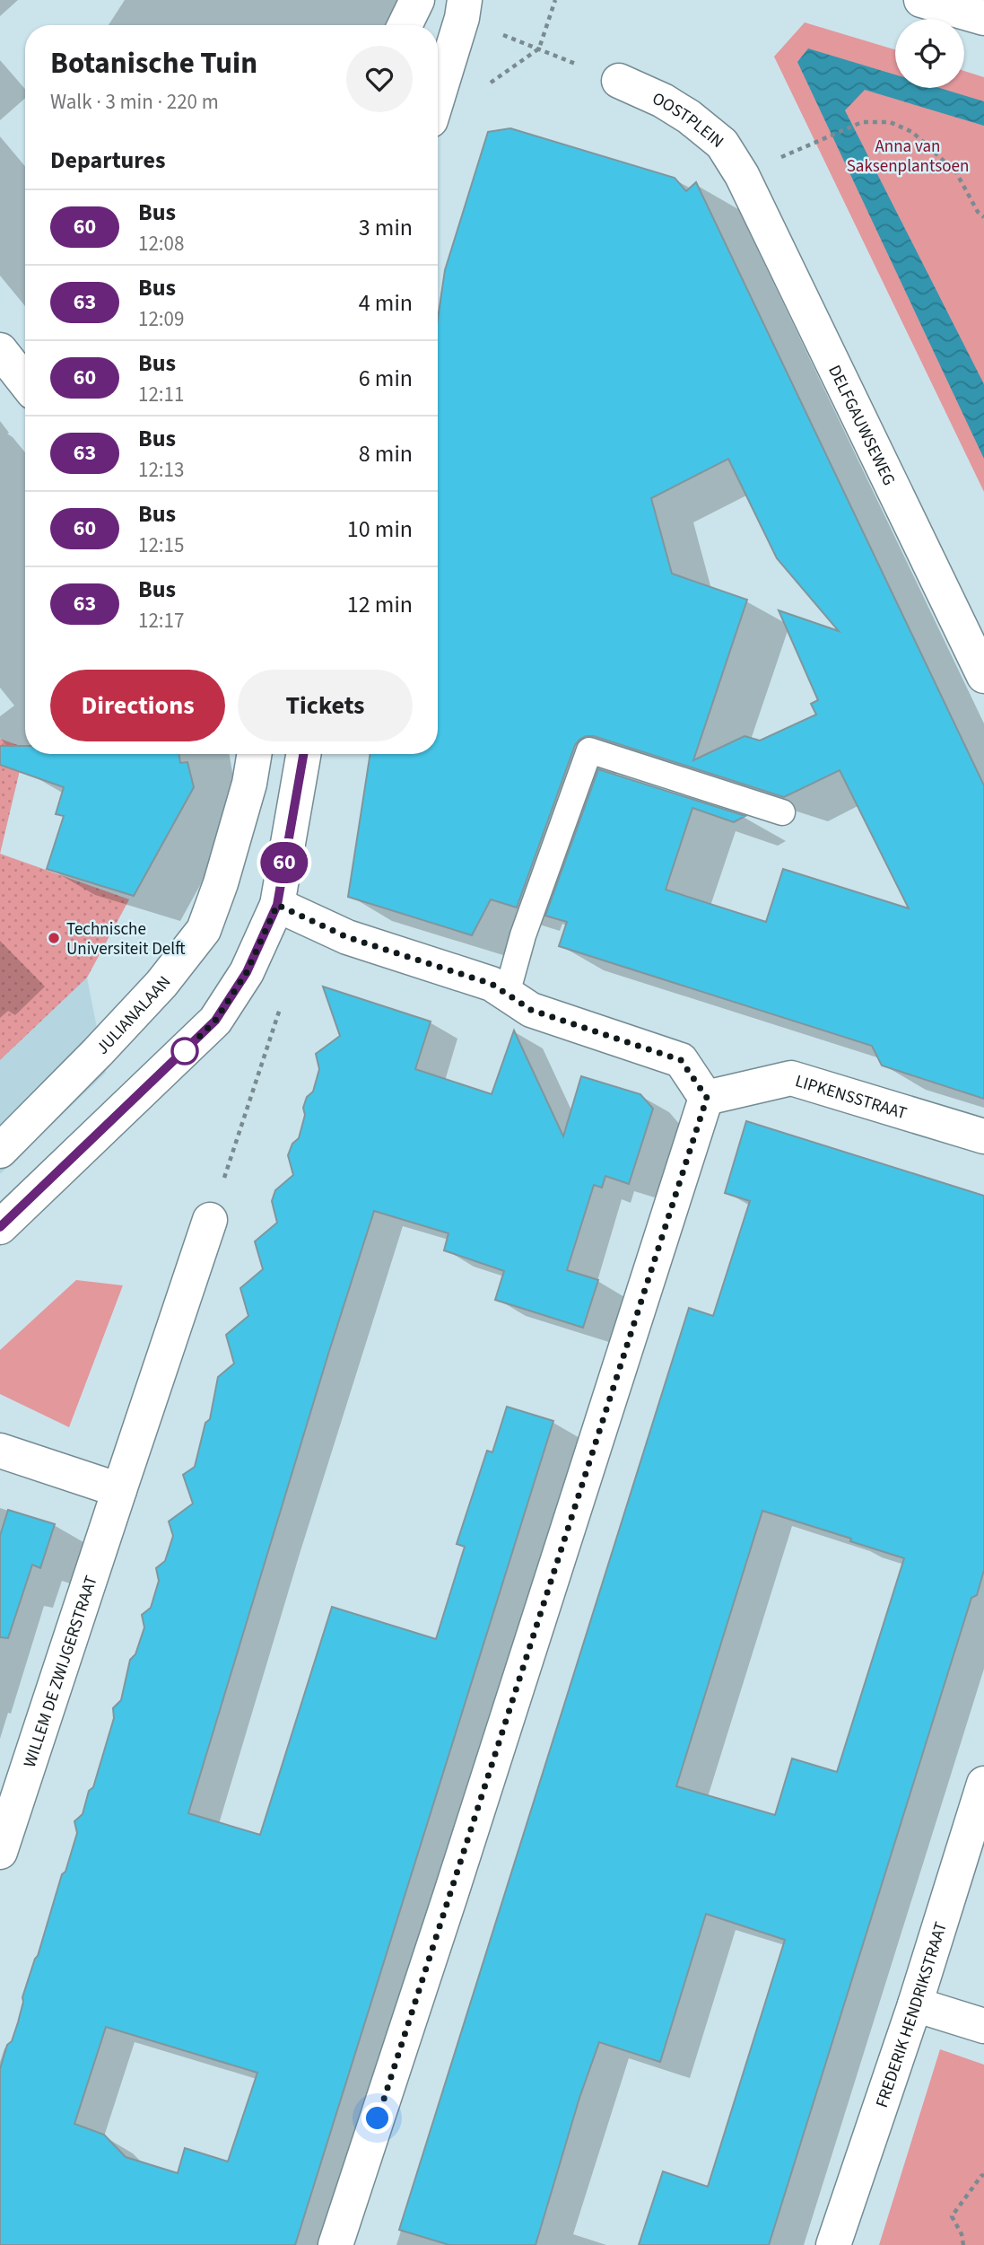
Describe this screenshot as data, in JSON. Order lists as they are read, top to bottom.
{
  "streets": {
    "street": [
      "OOSTPLEIN",
      "DELFGAUWSEWEG",
      "JULIANALAAN",
      "LIPKENSSTRAAT",
      "WILLEM DE ZWIJGERSTRAAT",
      "FREDERIK HENDRIKSTRAAT"
    ]
  },
  "crossings": [
    ["OOSTPLEIN", "DELFGAUWSEWEG"]
  ],
  "parks": ["Anna van Saksenplantsoen"],
  "places": ["Technische Universiteit Delft"],
  "lines": ["bus line 60"],
  "page": {
    "on_map": "60",
    "heading": [
      ["Botanische Tuin", "Walk · 3 min · 220 m"],
      "Departures"
    ],
    "list": [
      {
        "mark": "60",
        "name": "Bus",
        "note": "12:08",
        "value": "3 min"
      },
      {
        "mark": "63",
        "name": "Bus",
        "note": "12:09",
        "value": "4 min"
      },
      {
        "mark": "60",
        "name": "Bus",
        "note": "12:11",
        "value": "6 min"
      },
      {
        "mark": "63",
        "name": "Bus",
        "note": "12:13",
        "value": "8 min"
      },
      {
        "mark": "60",
        "name": "Bus",
        "note": "12:15",
        "value": "10 min"
      },
      {
        "mark": "63",
        "name": "Bus",
        "note": "12:17",
        "value": "12 min"
      }
    ],
    "buttons": ["Directions", "Tickets"]
  }
}
